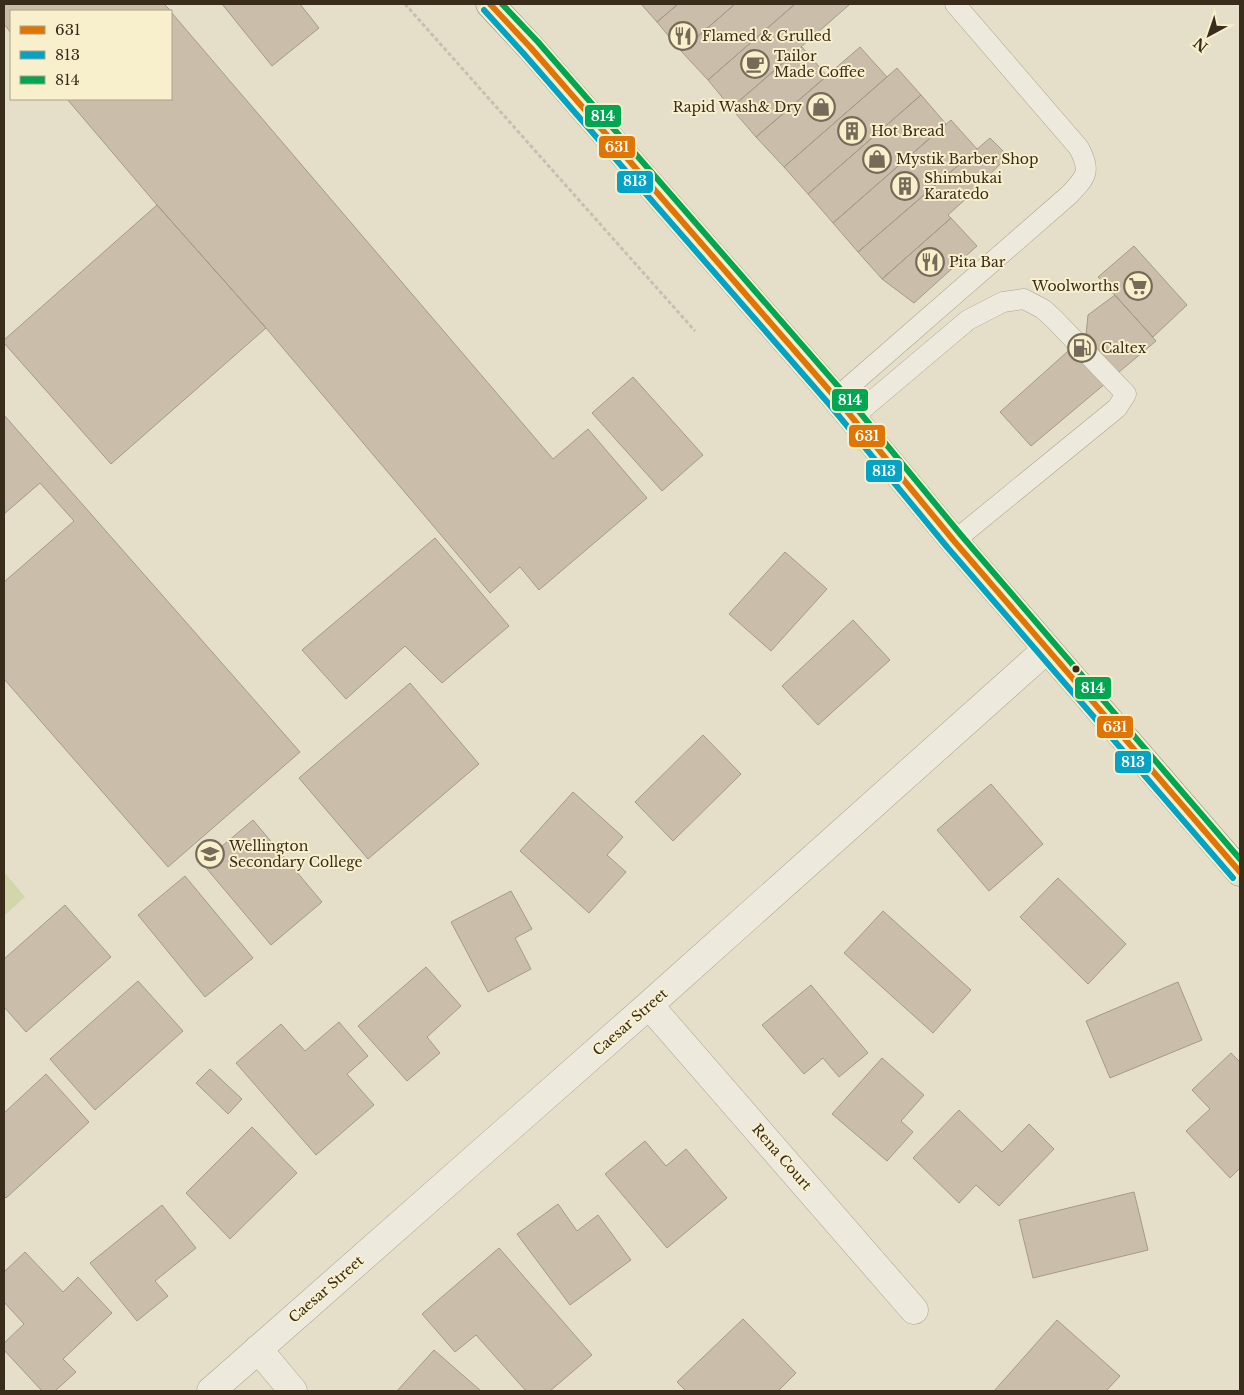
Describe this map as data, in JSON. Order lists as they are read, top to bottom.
{
  "streets": {
    "street": ["Caesar Street", "Rena Court"]
  },
  "crossings": [
    ["Caesar Street", "Rena Court"]
  ],
  "places": {
    "restaurant": ["Flamed & Grulled", "Pita Bar"],
    "cafe": ["Tailor Made Coffee"],
    "shop": ["Rapid Wash& Dry", "Mystik Barber Shop"],
    "building": ["Hot Bread", "Shimbukai Karatedo"],
    "supermarket": ["Woolworths"],
    "fuel station": ["Caltex"],
    "school or university": ["Wellington Secondary College"]
  },
  "lines": ["transit line 631", "transit line 814", "transit line 813"],
  "legend": ["631", "813", "814"],
  "north": "bottom left"
}
